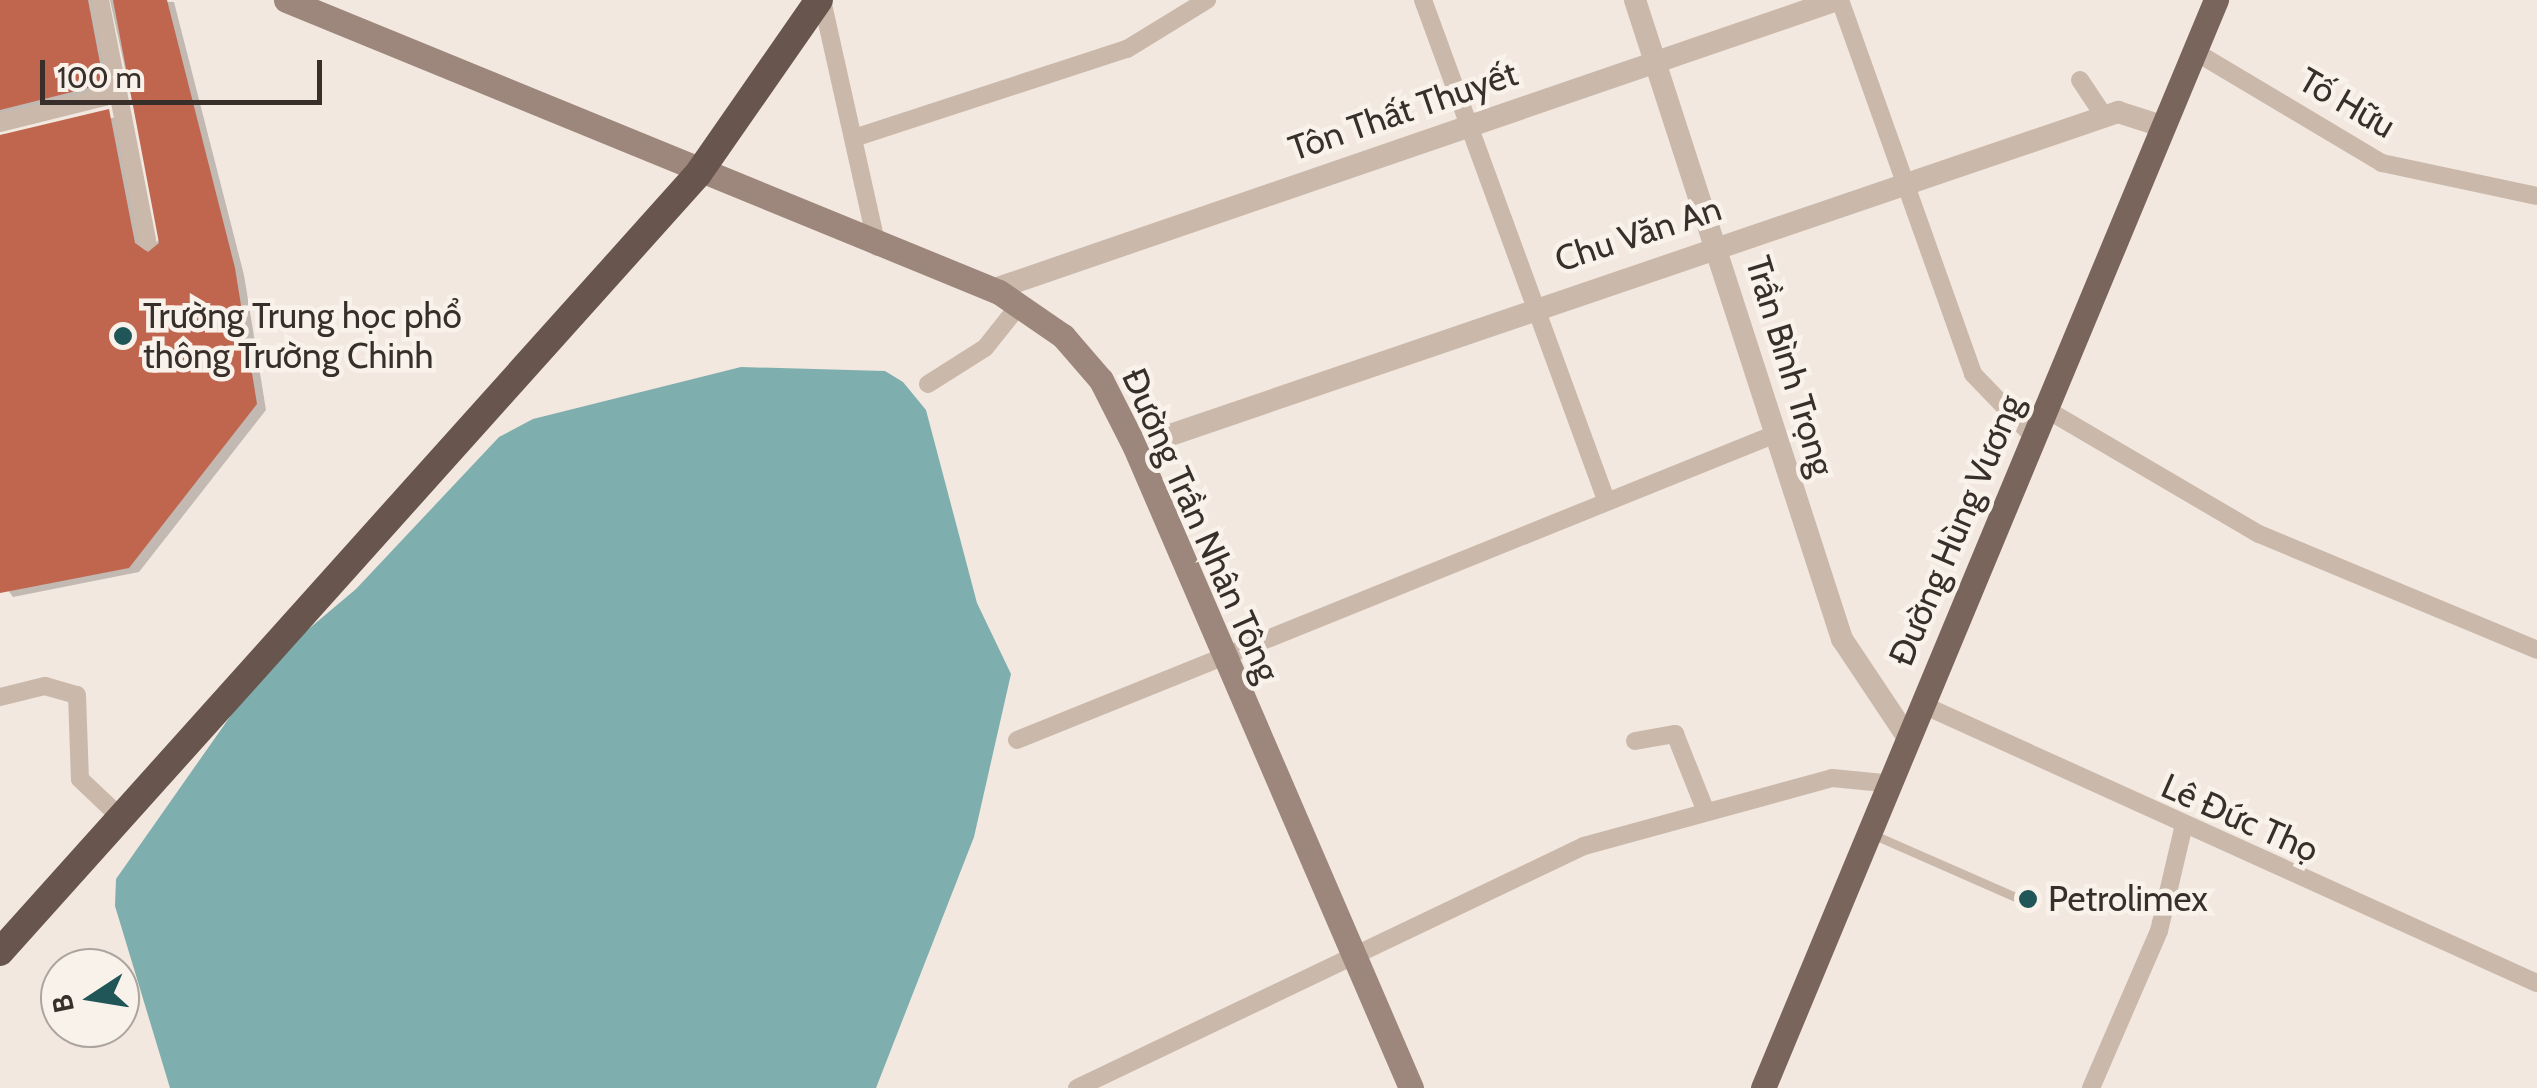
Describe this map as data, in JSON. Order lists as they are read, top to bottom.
{
  "streets": {
    "main road": ["Đường Trần Nhân Tông", "Đường Hùng Vương"],
    "street": [
      "Tố Hữu",
      "Tôn Thất Thuyết",
      "Chu Văn An",
      "Trần Bình Trọng",
      "Lê Đức Thọ"
    ]
  },
  "crossings": [
    ["Tố Hữu", "Đường Hùng Vương"],
    ["Tôn Thất Thuyết", "Trần Bình Trọng"],
    ["Tôn Thất Thuyết", "Đường Trần Nhân Tông"],
    ["Chu Văn An", "Trần Bình Trọng"],
    ["Chu Văn An", "Đường Trần Nhân Tông"],
    ["Chu Văn An", "Đường Hùng Vương"],
    ["Trần Bình Trọng", "Đường Hùng Vương"],
    ["Đường Hùng Vương", "Lê Đức Thọ"]
  ],
  "places": ["Trường Trung học phổ thông Trường Chinh", "Petrolimex"],
  "scale_bar": "100 m",
  "north": "left"
}
